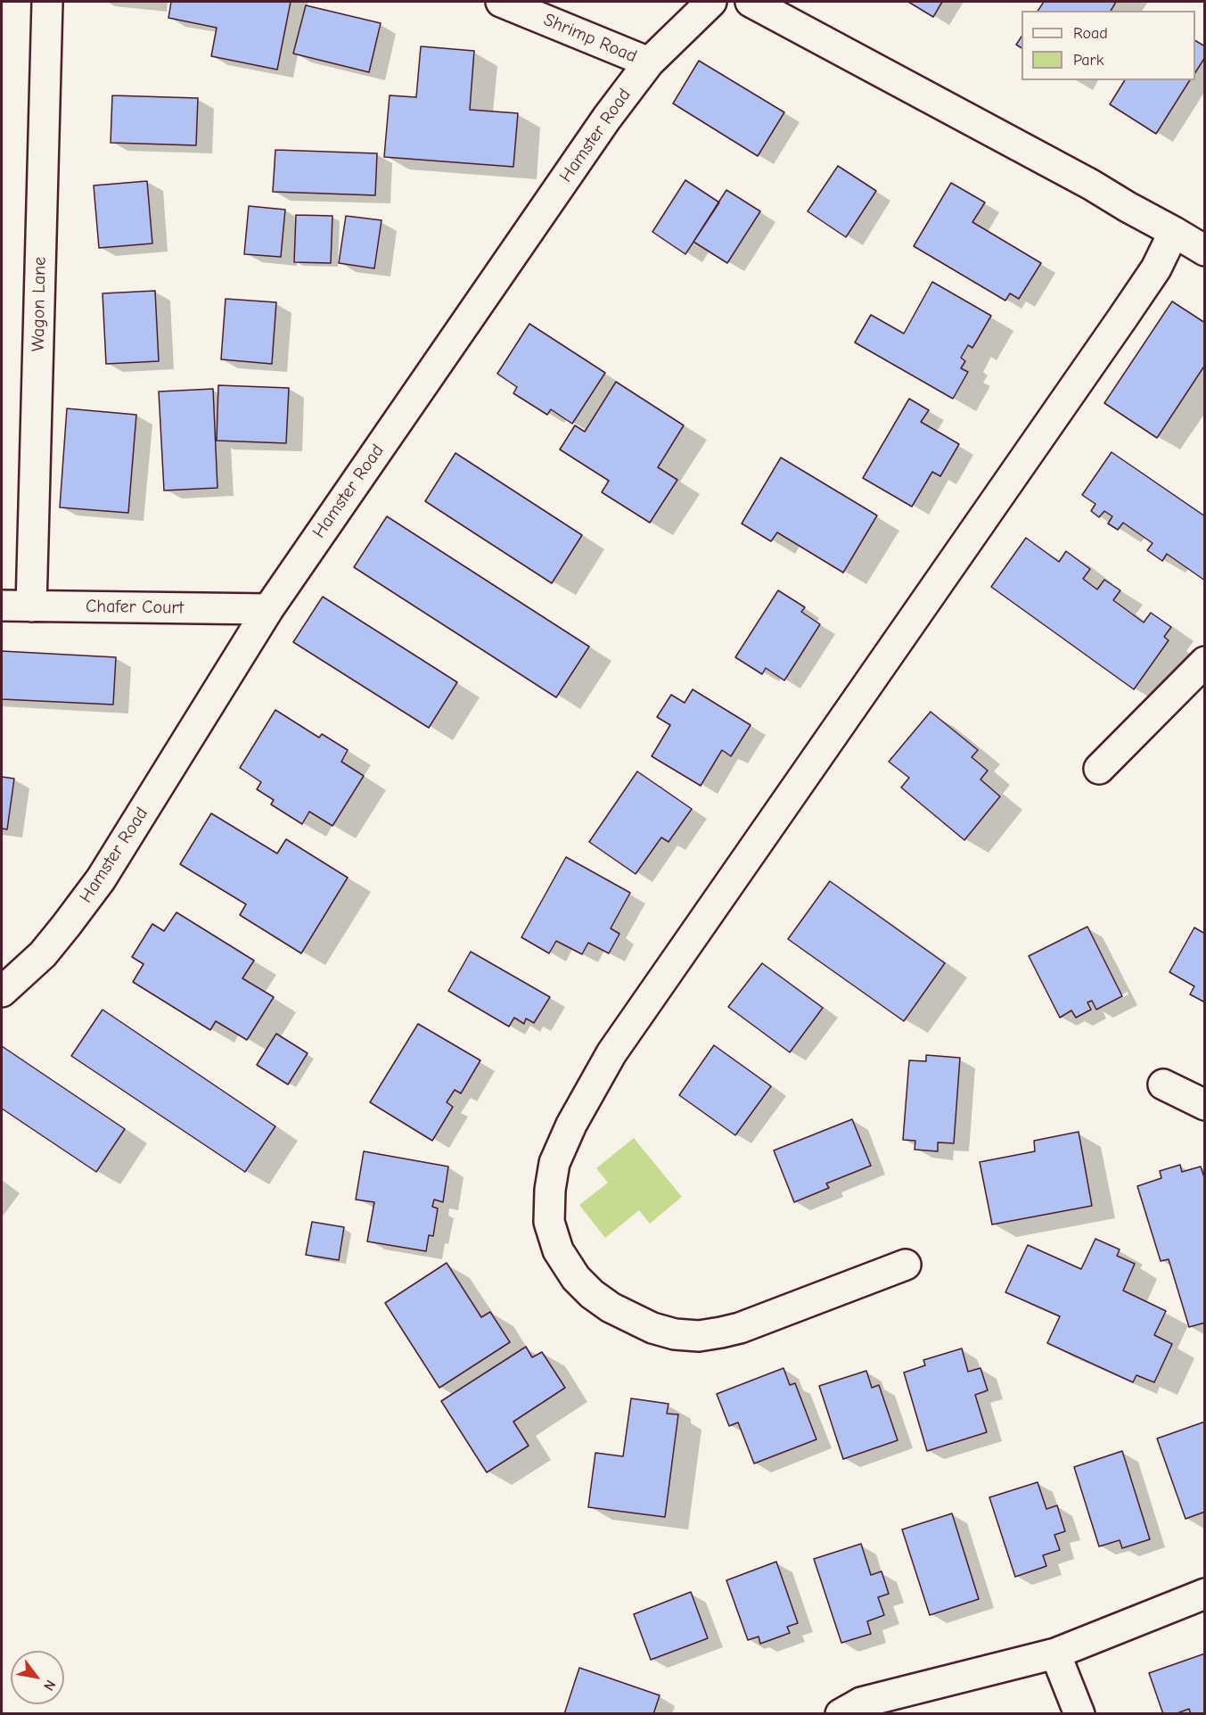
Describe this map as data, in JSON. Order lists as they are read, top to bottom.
{
  "streets": {
    "street": [
      "Shrimp Road",
      "Hamster Road",
      "Wagon Lane",
      "Chafer Court"
    ]
  },
  "crossings": [
    ["Shrimp Road", "Hamster Road"],
    ["Hamster Road", "Chafer Court"],
    ["Wagon Lane", "Chafer Court"]
  ],
  "legend": ["Road", "Park"],
  "north": "bottom right"
}
